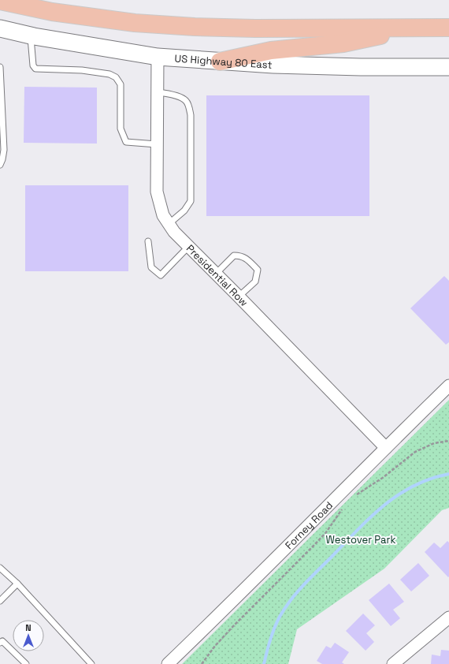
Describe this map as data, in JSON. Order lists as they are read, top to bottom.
{
  "streets": {
    "main road": ["US Highway 80 East"],
    "street": ["Presidential Row", "Forney Road"]
  },
  "crossings": [
    ["US Highway 80 East", "Presidential Row"],
    ["Presidential Row", "Forney Road"]
  ],
  "parks": ["Westover Park"],
  "north": "top"
}
